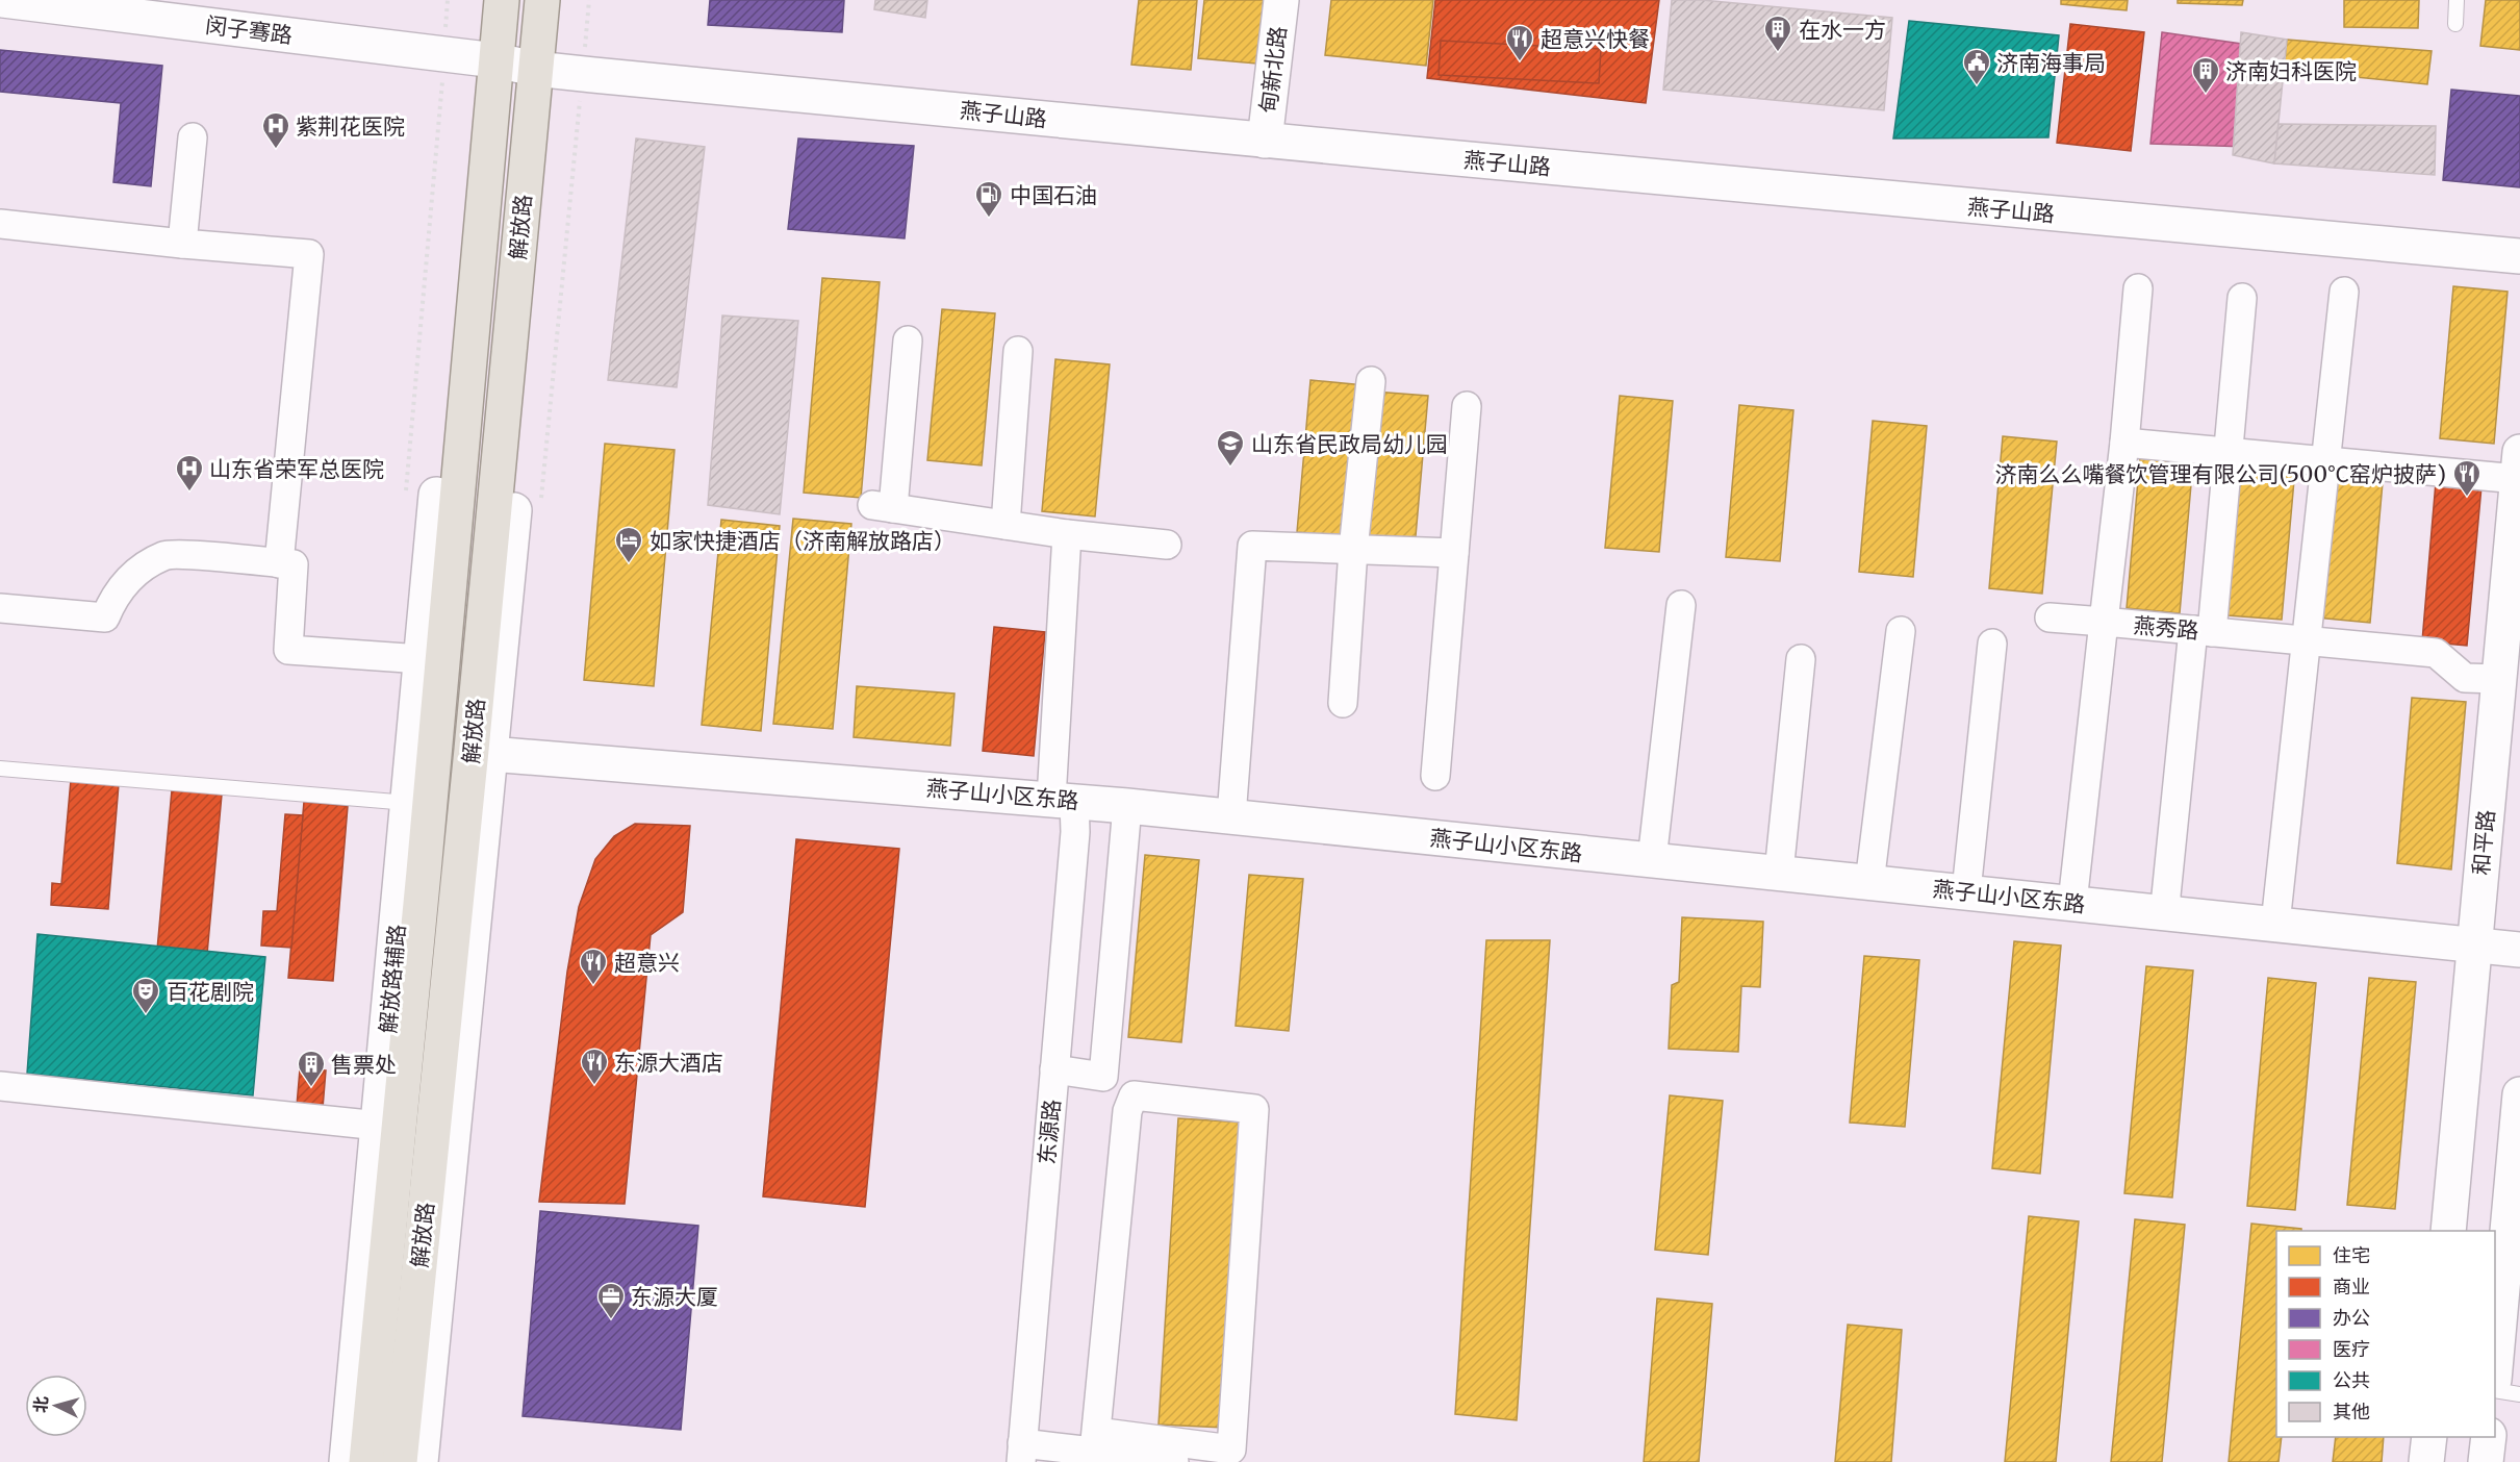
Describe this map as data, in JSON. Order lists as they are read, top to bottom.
{
  "streets": {
    "main road": ["解放路"],
    "street": [
      "闵子骞路",
      "甸新北路",
      "燕子山路",
      "燕秀路",
      "燕子山小区东路",
      "和平路",
      "解放路辅路",
      "东源路"
    ]
  },
  "crossings": [
    ["闵子骞路", "燕子山路"],
    ["闵子骞路", "解放路"],
    ["甸新北路", "燕子山路"],
    ["燕子山路", "解放路"],
    ["燕秀路", "燕子山小区东路"],
    ["燕秀路", "和平路"],
    ["燕子山小区东路", "和平路"],
    ["燕子山小区东路", "东源路"]
  ],
  "places": {
    "building": ["在水一方", "济南妇科医院", "售票处"],
    "restaurant": [
      "超意兴快餐",
      "济南么么嘴餐饮管理有限公司(500℃窑炉披萨)",
      "超意兴",
      "东源大酒店"
    ],
    "public building": ["济南海事局"],
    "hospital": ["紫荆花医院", "山东省荣军总医院"],
    "fuel station": ["中国石油"],
    "school or university": ["山东省民政局幼儿园"],
    "hotel": ["如家快捷酒店（济南解放路店）"],
    "theatre": ["百花剧院"],
    "office": ["东源大厦"]
  },
  "legend": [
    "住宅",
    "商业",
    "办公",
    "医疗",
    "公共",
    "其他"
  ],
  "north": "left"
}
